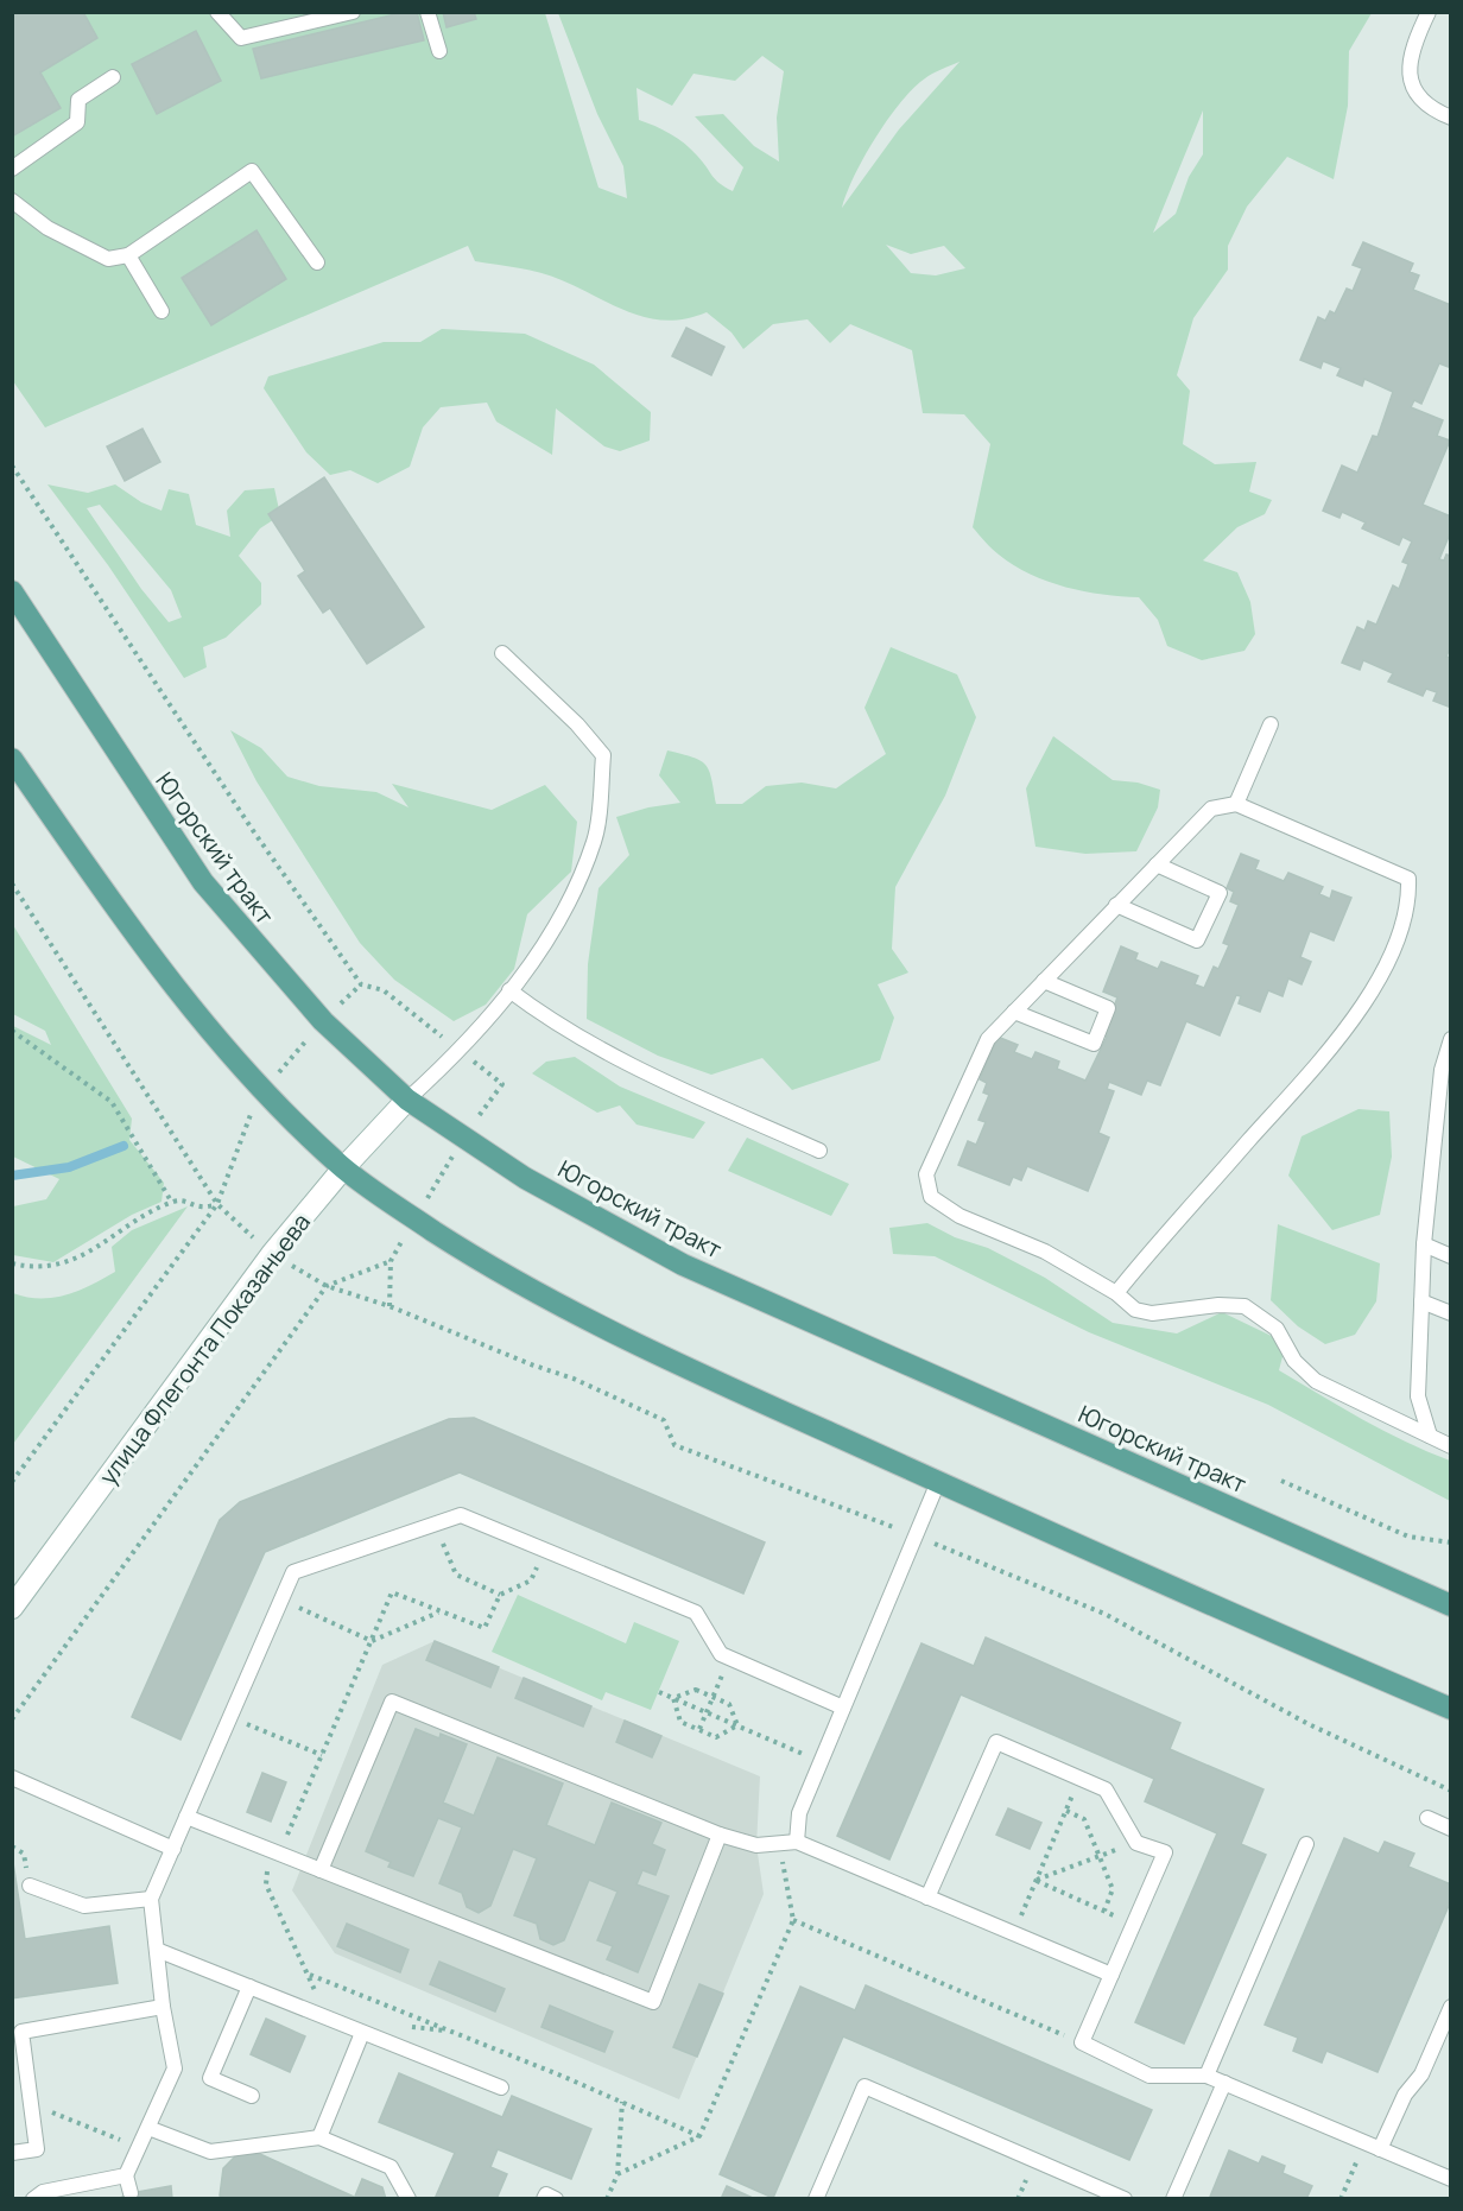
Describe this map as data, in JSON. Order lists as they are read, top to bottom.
{
  "streets": {
    "main road": ["Югорский тракт", "улица Флегонта Показаньева"]
  },
  "crossings": [
    ["Югорский тракт", "улица Флегонта Показаньева"]
  ]
}
